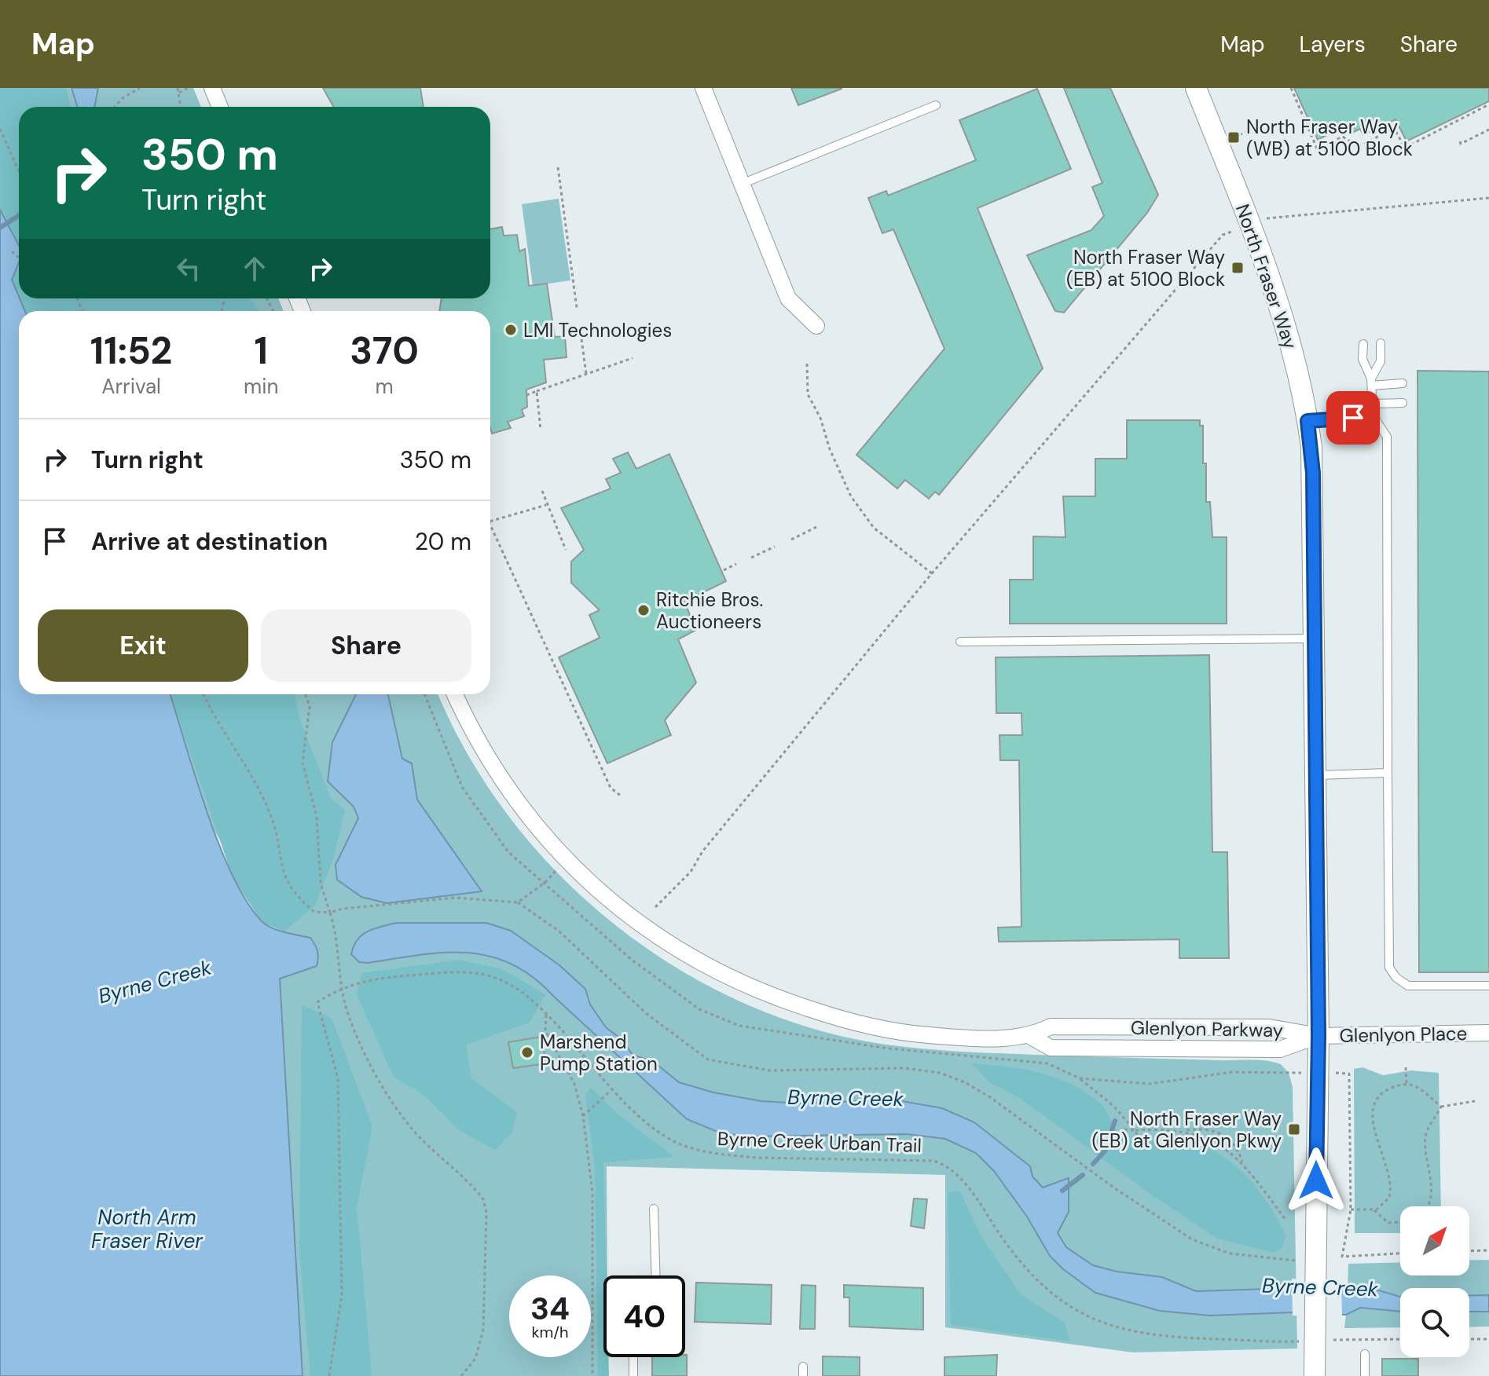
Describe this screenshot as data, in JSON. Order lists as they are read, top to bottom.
{
  "streets": {
    "street": ["North Fraser Way", "Glenlyon Parkway", "Glenlyon Place"],
    "path": ["Byrne Creek Urban Trail"]
  },
  "crossings": [
    ["North Fraser Way", "Glenlyon Parkway"],
    ["North Fraser Way", "Glenlyon Place"],
    ["Glenlyon Parkway", "Glenlyon Place"]
  ],
  "water": ["Byrne Creek", "North Arm Fraser River"],
  "places": {
    "transit": ["North Fraser Way (WB) at 5100 Block", "North Fraser Way (EB) at 5100 Block", "North Fraser Way (EB) at Glenlyon Pkwy"],
    "other": ["LMI Technologies", "Ritchie Bros. Auctioneers", "Marshend Pump Station"]
  },
  "north": "top right",
  "page": {
    "header": "Map",
    "nav": ["Map", "Layers", "Share"],
    "turn": ["350 m", "Turn right"],
    "eta": [
      "11:52",
      "Arrival",
      "1",
      "min",
      "370",
      "m"
    ],
    "list": [
      {
        "name": "Turn right",
        "value": "350 m"
      },
      {
        "name": "Arrive at destination",
        "value": "20 m"
      }
    ],
    "buttons": ["Exit", "Share"],
    "speed": "34 km/h",
    "limit": "40"
  }
}
